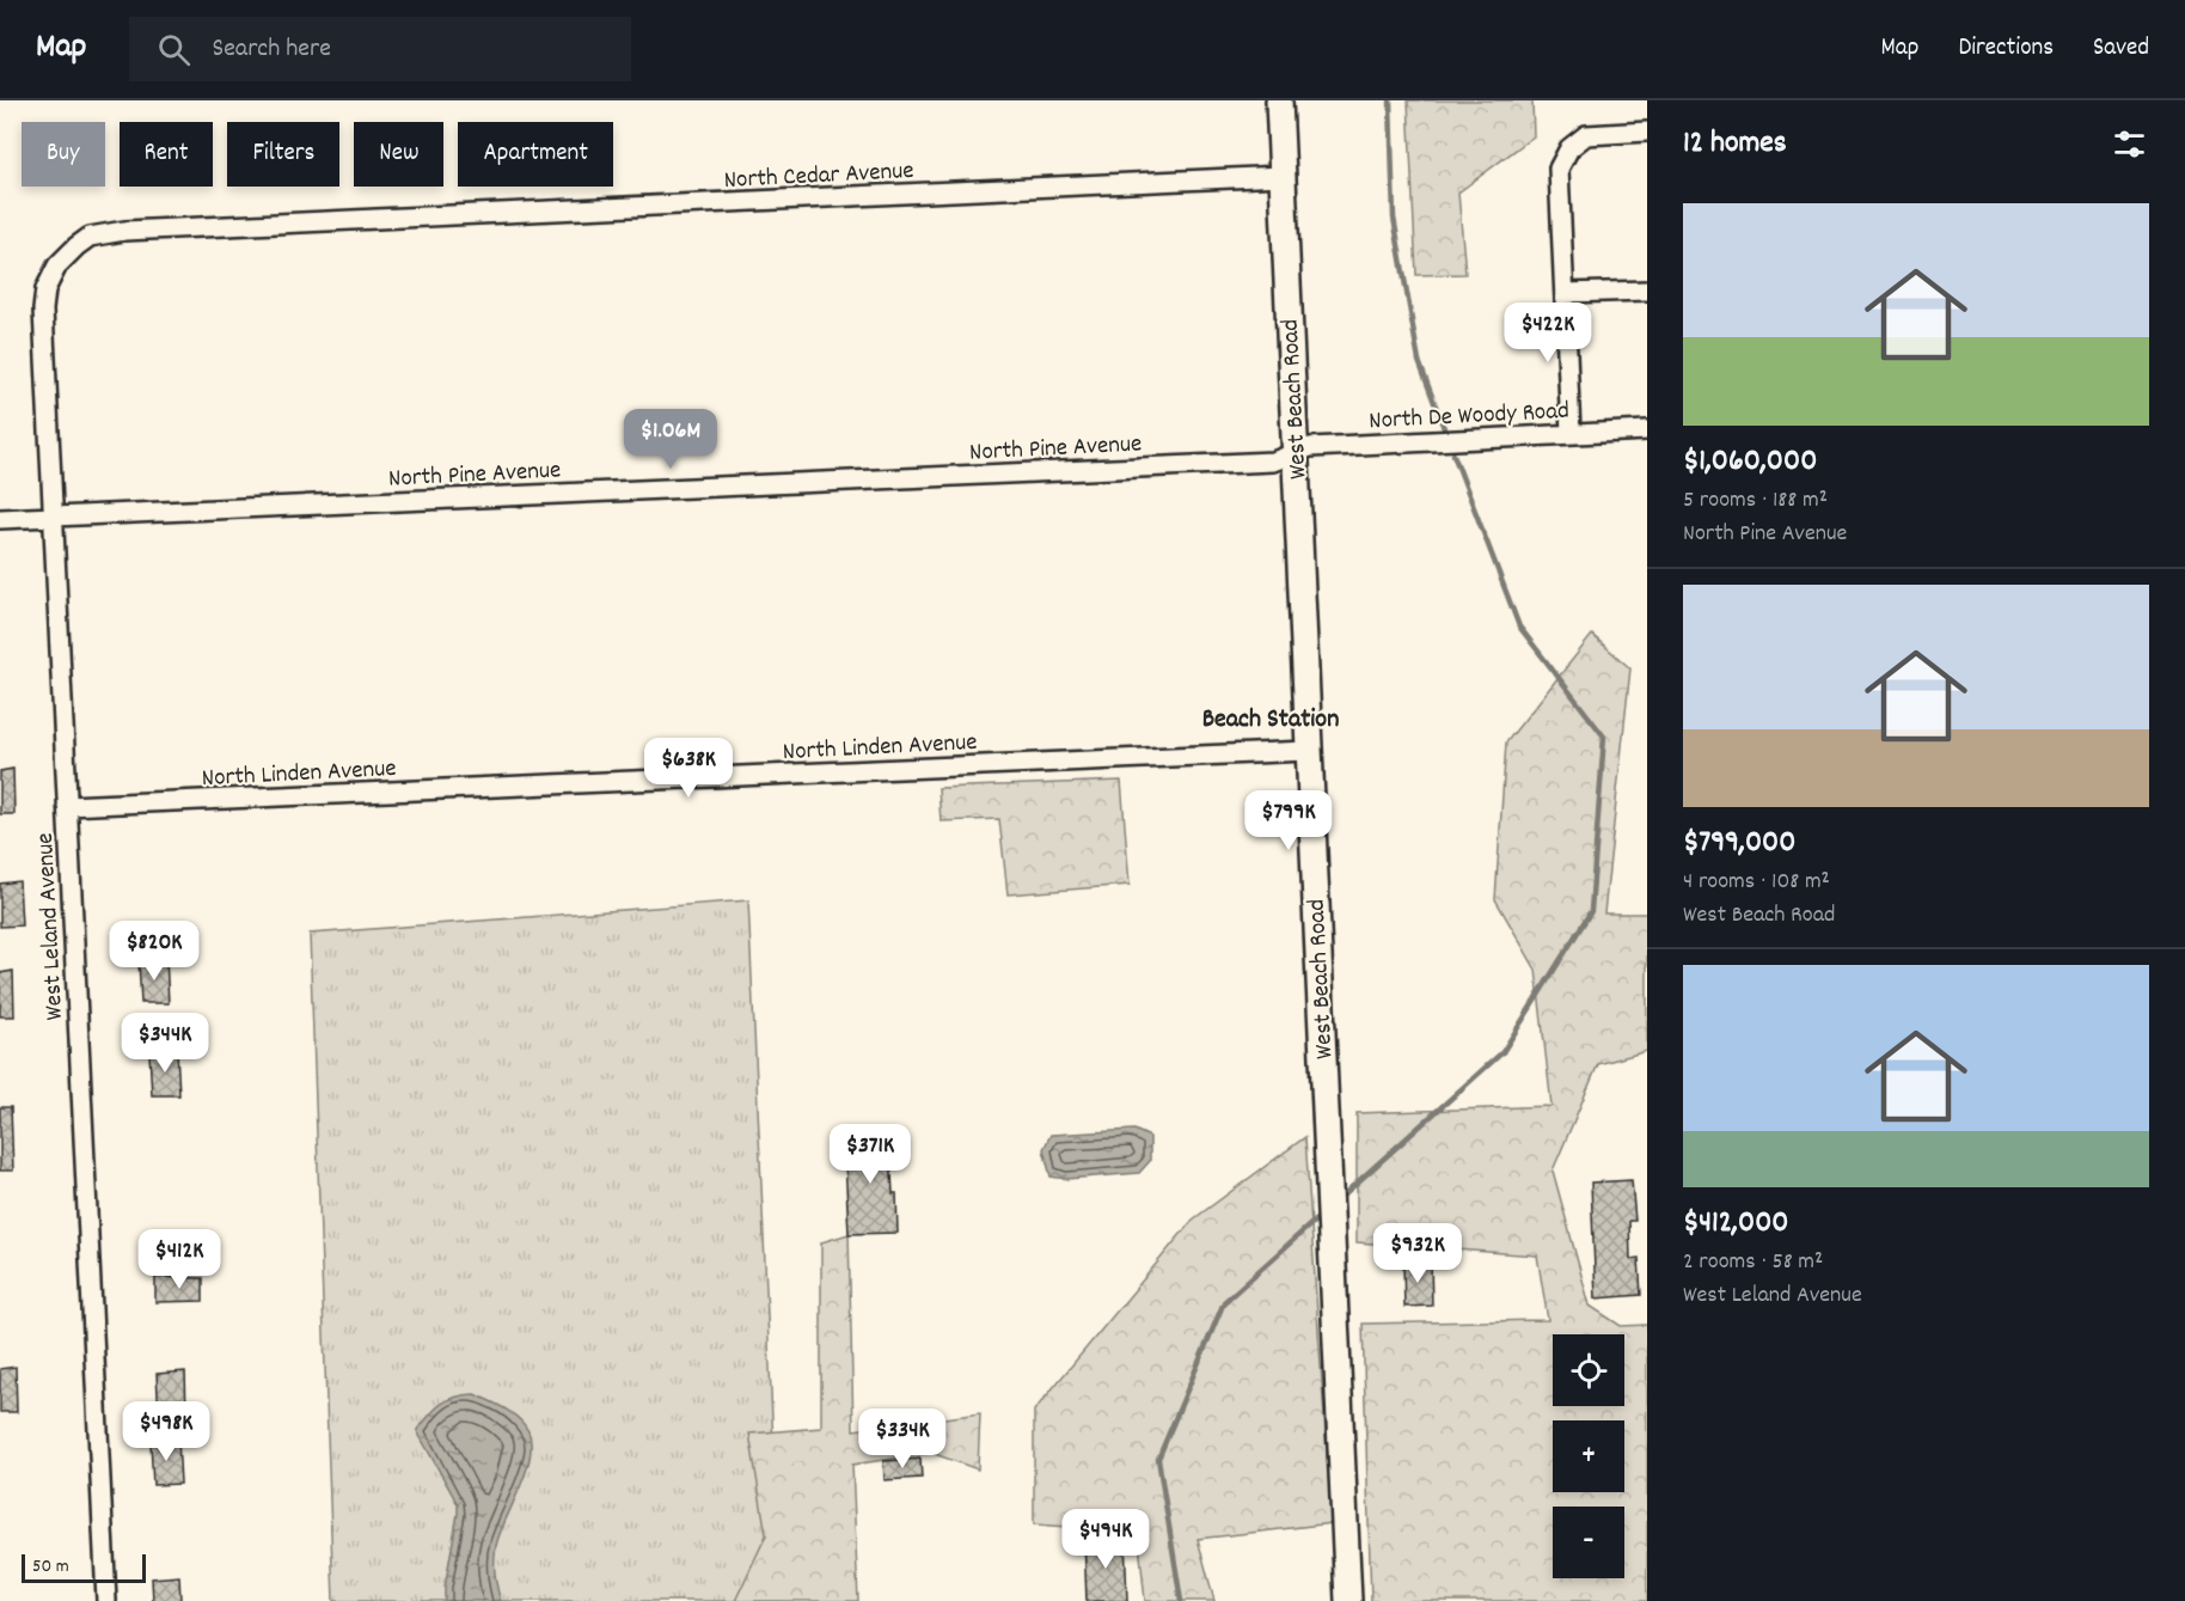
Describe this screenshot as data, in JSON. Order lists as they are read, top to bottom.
{
  "streets": {
    "street": [
      "North Cedar Avenue",
      "West Beach Road",
      "North De Woody Road",
      "North Pine Avenue",
      "North Linden Avenue",
      "West Leland Avenue"
    ]
  },
  "crossings": [
    ["North Cedar Avenue", "West Beach Road"],
    ["North Cedar Avenue", "West Leland Avenue"],
    ["West Beach Road", "North De Woody Road"],
    ["West Beach Road", "North Pine Avenue"],
    ["West Beach Road", "North Linden Avenue"],
    ["North De Woody Road", "North Pine Avenue"],
    ["North Pine Avenue", "West Leland Avenue"],
    ["North Linden Avenue", "West Leland Avenue"]
  ],
  "districts": ["Beach Station"],
  "scale_bar": "50 m",
  "page": {
    "header": "Map",
    "search": "Search here",
    "nav": ["Map", "Directions", "Saved"],
    "heading": "12 homes",
    "chip": [
      "Buy",
      "Rent",
      "Filters",
      "New",
      "Apartment"
    ],
    "list": [
      {
        "name": "$1,060,000",
        "note": "5 rooms · 188 m² · North Pine Avenue"
      },
      {
        "name": "$799,000",
        "note": "4 rooms · 108 m² · West Beach Road"
      },
      {
        "name": "$412,000",
        "note": "2 rooms · 58 m² · West Leland Avenue"
      }
    ],
    "price": [
      "$422K",
      "$1.06M",
      "$638K",
      "$799K",
      "$820K",
      "$344K",
      "$371K",
      "$932K",
      "$412K",
      "$498K",
      "$334K",
      "$494K"
    ],
    "map_buttons": ["+", "−"],
    "scale": "50 m"
  }
}
